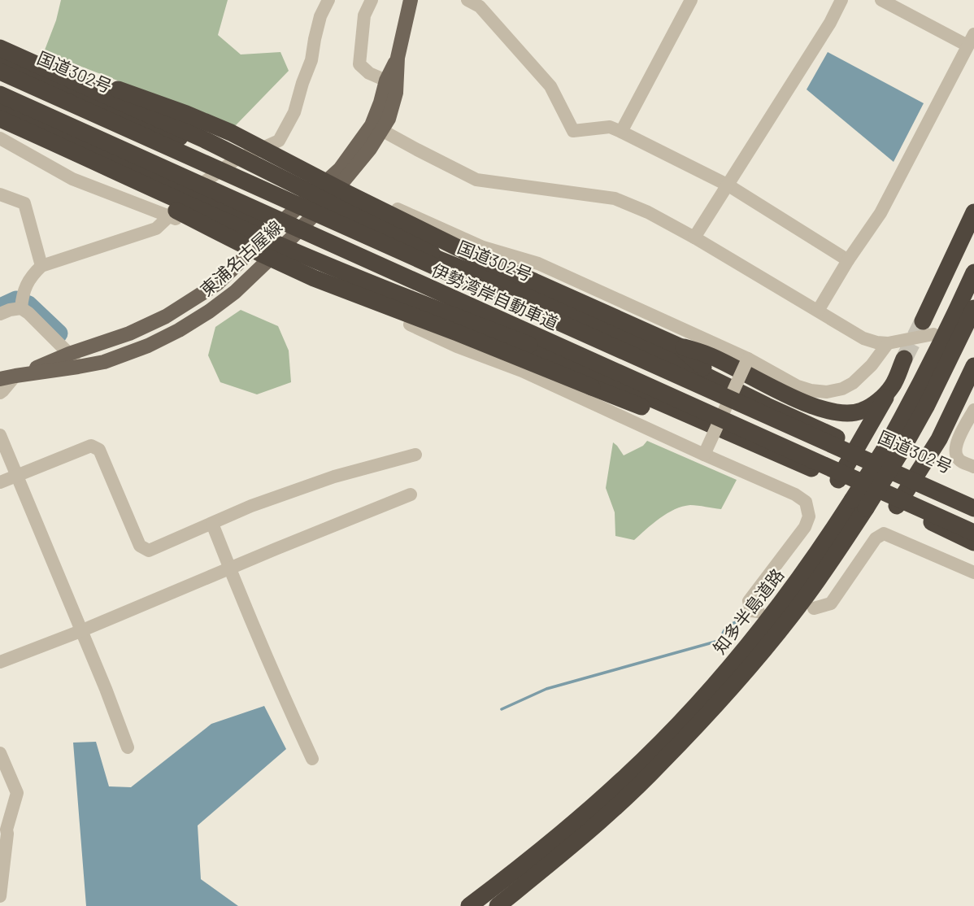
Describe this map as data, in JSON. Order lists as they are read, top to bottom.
{
  "streets": {
    "highway": ["国道302号", "伊勢湾岸自動車道", "知多半島道路"],
    "main road": ["東浦名古屋線"]
  },
  "crossings": [
    ["国道302号", "東浦名古屋線"]
  ]
}
